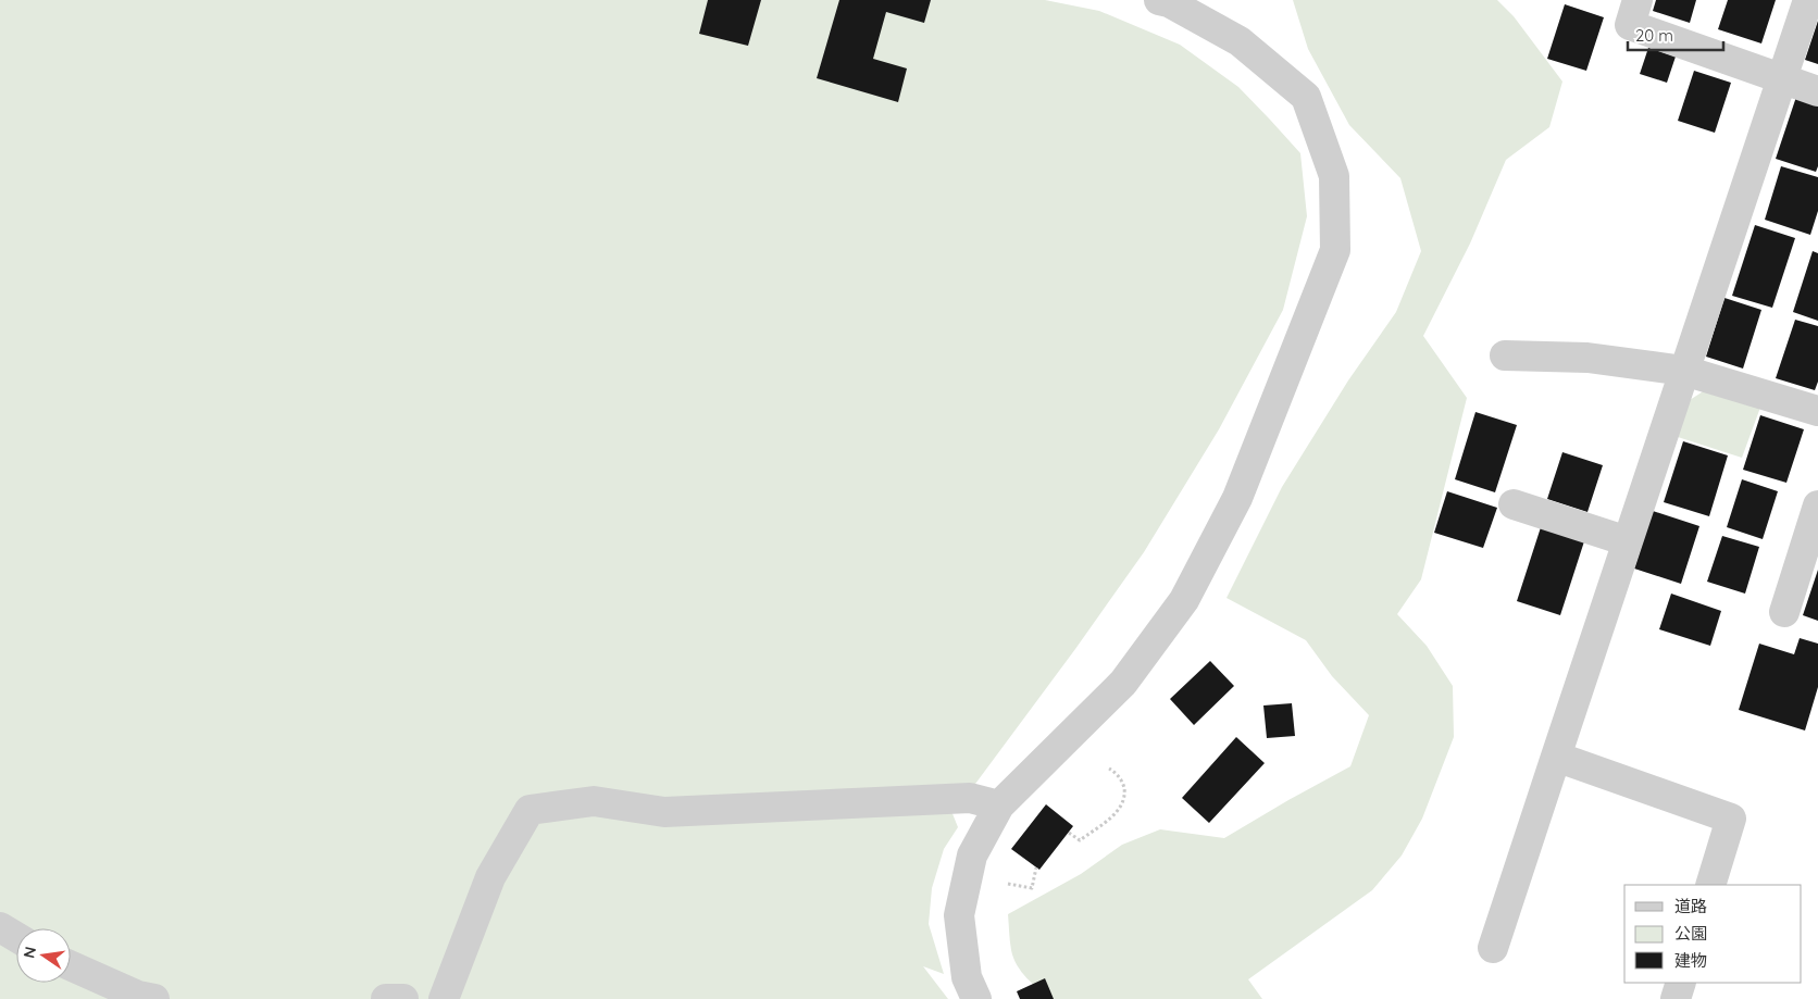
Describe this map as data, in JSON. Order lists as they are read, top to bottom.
{
  "legend": ["道路", "公園", "建物"],
  "scale_bar": "20 m",
  "north": "left"
}
